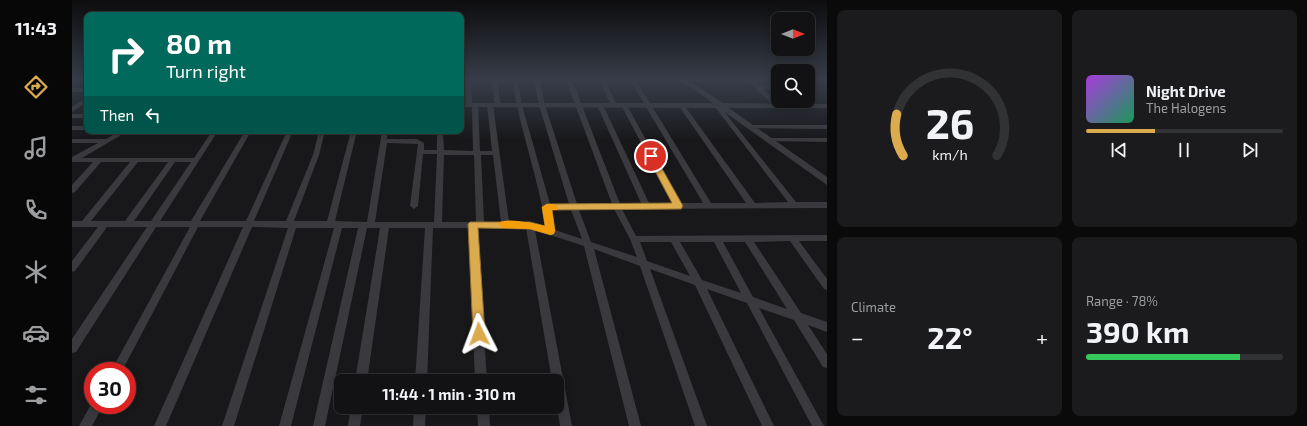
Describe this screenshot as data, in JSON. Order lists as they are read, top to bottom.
{
  "north": "right",
  "page": {
    "tabs": "11:43",
    "turn": ["80 m", "Turn right"],
    "song": ["Night Drive", "The Halogens"],
    "then": "Then",
    "tile": [
      "Climate",
      ["Range · 78%", "390 km"]
    ],
    "heat": ["−", "22°", "+"],
    "limit": "30",
    "trip": "11:44 · 1 min · 310 m",
    "gauge": ["26", "km/h"]
  }
}
